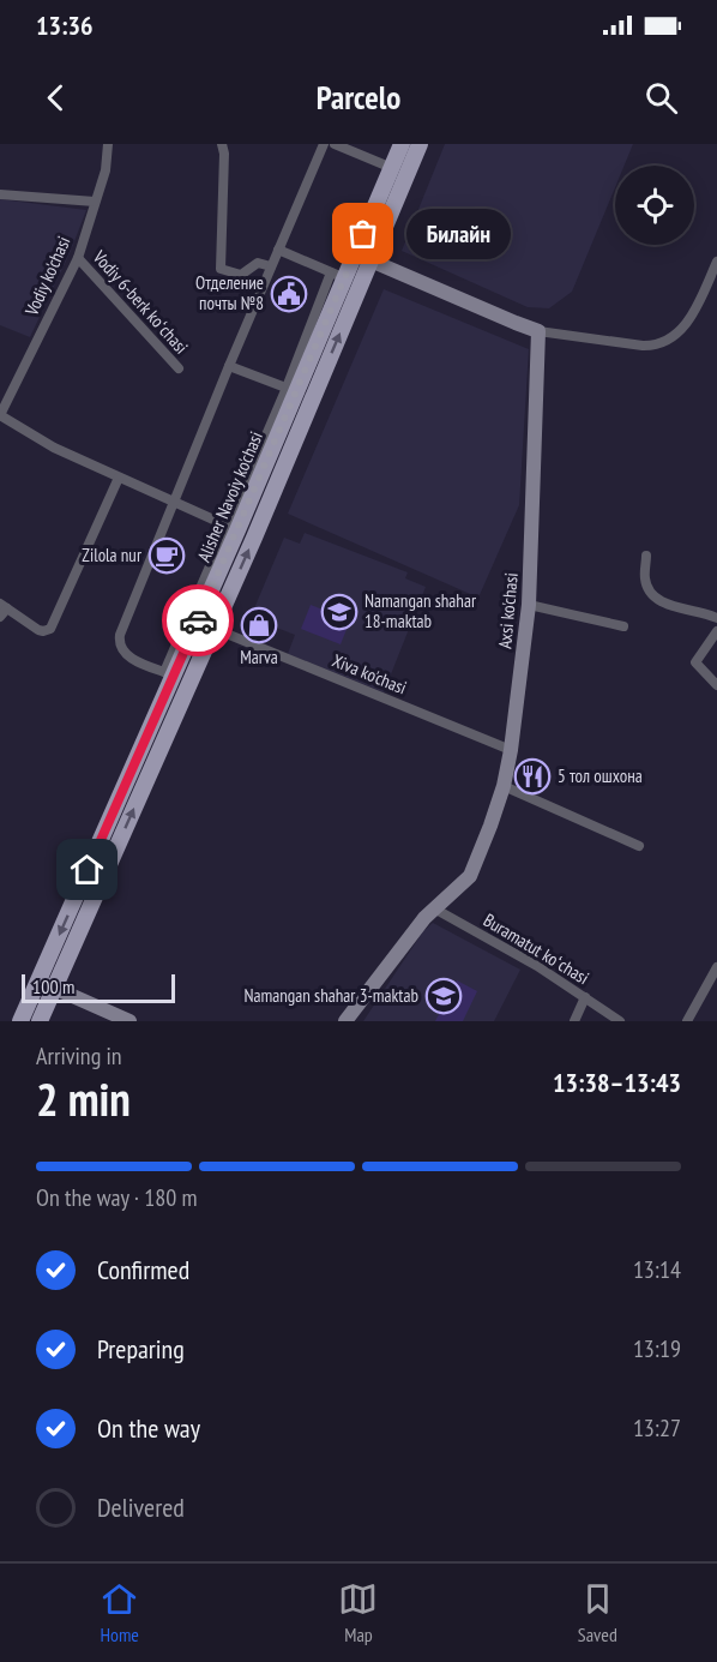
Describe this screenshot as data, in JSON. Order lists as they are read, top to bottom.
{
  "streets": {
    "main road": ["Alisher Navoiy ko'chasi"],
    "street": [
      "Vodiy ko'chasi",
      "Vodiy 6-berk koʻchasi",
      "Axsi ko'chasi",
      "Xiva ko'chasi",
      "Buramatut koʻchasi"
    ]
  },
  "crossings": [
    ["Vodiy ko'chasi", "Vodiy 6-berk koʻchasi"],
    ["Alisher Navoiy ko'chasi", "Xiva ko'chasi"],
    ["Axsi ko'chasi", "Xiva ko'chasi"],
    ["Axsi ko'chasi", "Buramatut koʻchasi"]
  ],
  "places": {
    "other": ["Билайн"],
    "public building": ["Отделение почты №8"],
    "cafe": ["Zilola nur"],
    "school or university": ["Namangan shahar 18-maktab", "Namangan shahar 3-maktab"],
    "shop": ["Marva"],
    "restaurant": ["5 тол ошхона"]
  },
  "scale_bar": "100 m",
  "page": {
    "status": "13:36",
    "header": "Parcelo",
    "bubble": "Билайн",
    "scale": "100 m",
    "heading": ["2 min", "Arriving in", "13:38–13:43"],
    "bar": "On the way · 180 m",
    "list": [
      ["Confirmed", "13:14"],
      ["Preparing", "13:19"],
      ["On the way", "13:27"],
      "Delivered"
    ],
    "tabs": ["Home", "Map", "Saved"]
  }
}
